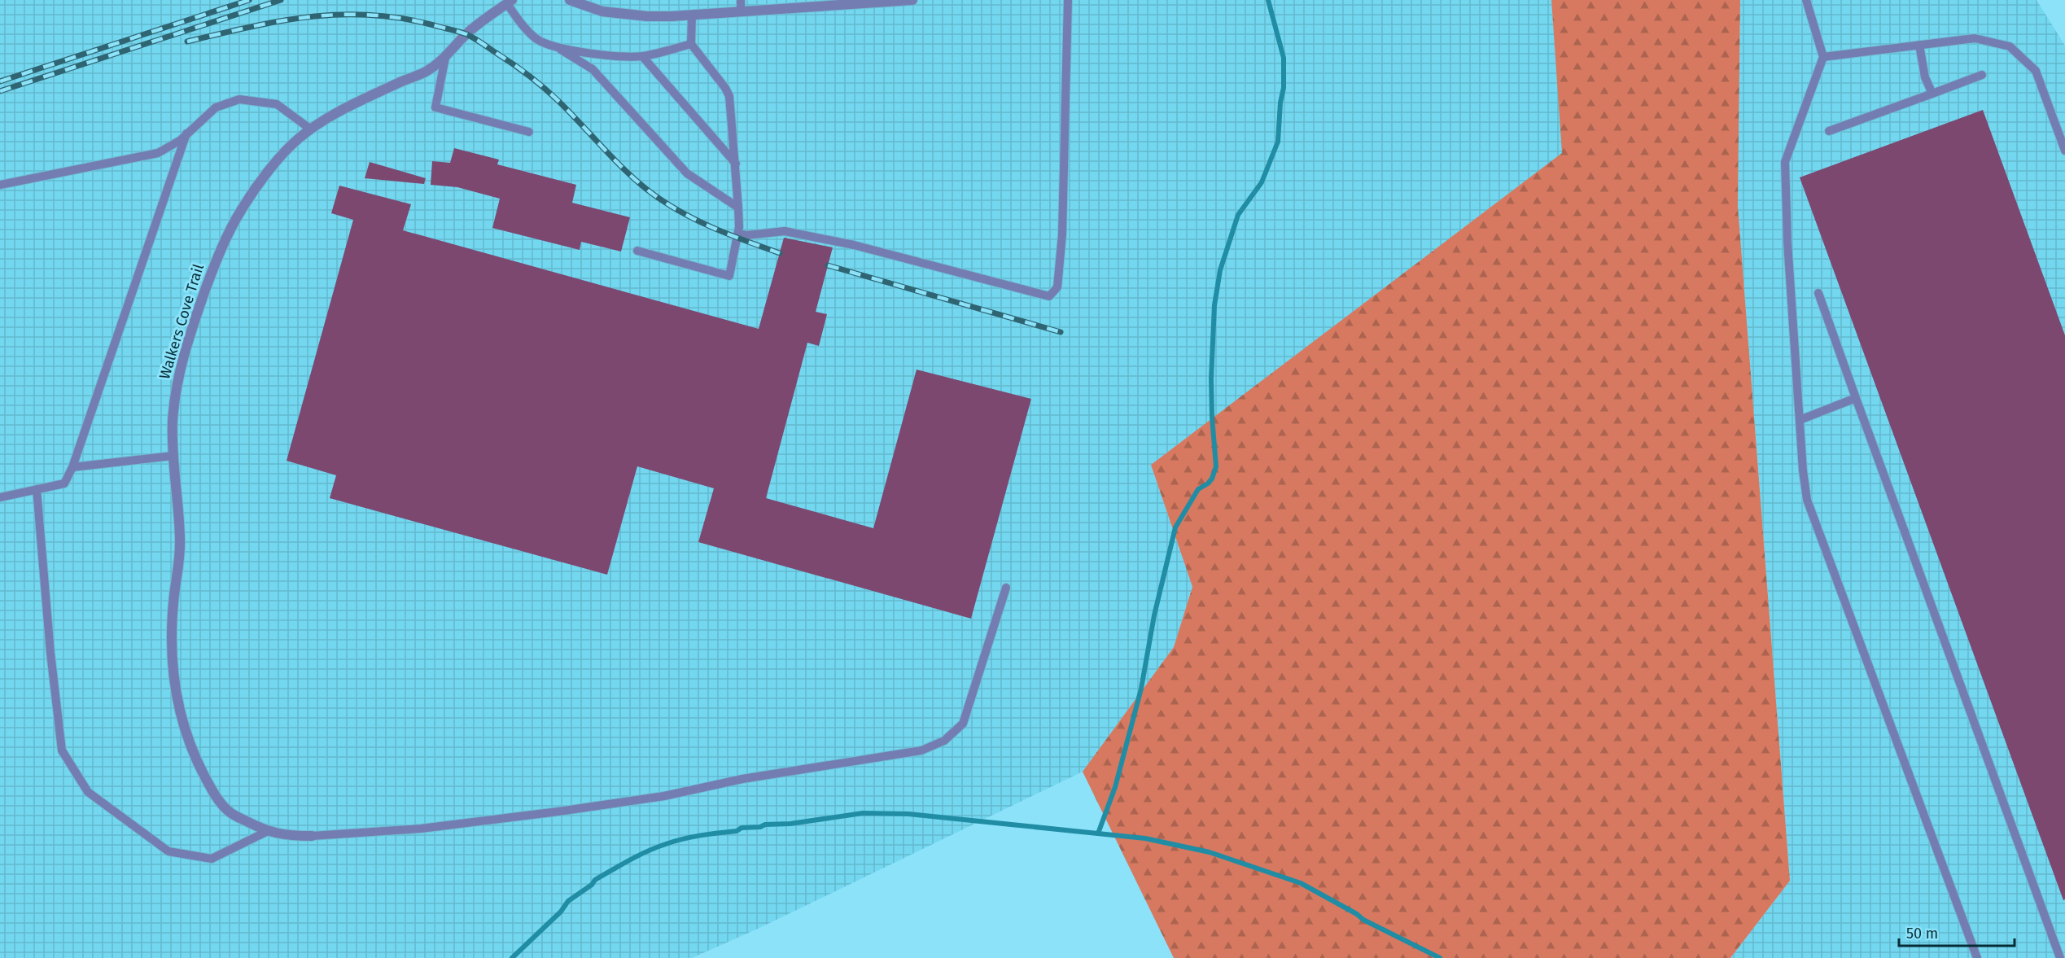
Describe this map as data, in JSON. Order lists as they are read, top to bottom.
{
  "streets": {
    "street": ["Walkers Cove Trail"]
  },
  "scale_bar": "50 m"
}
